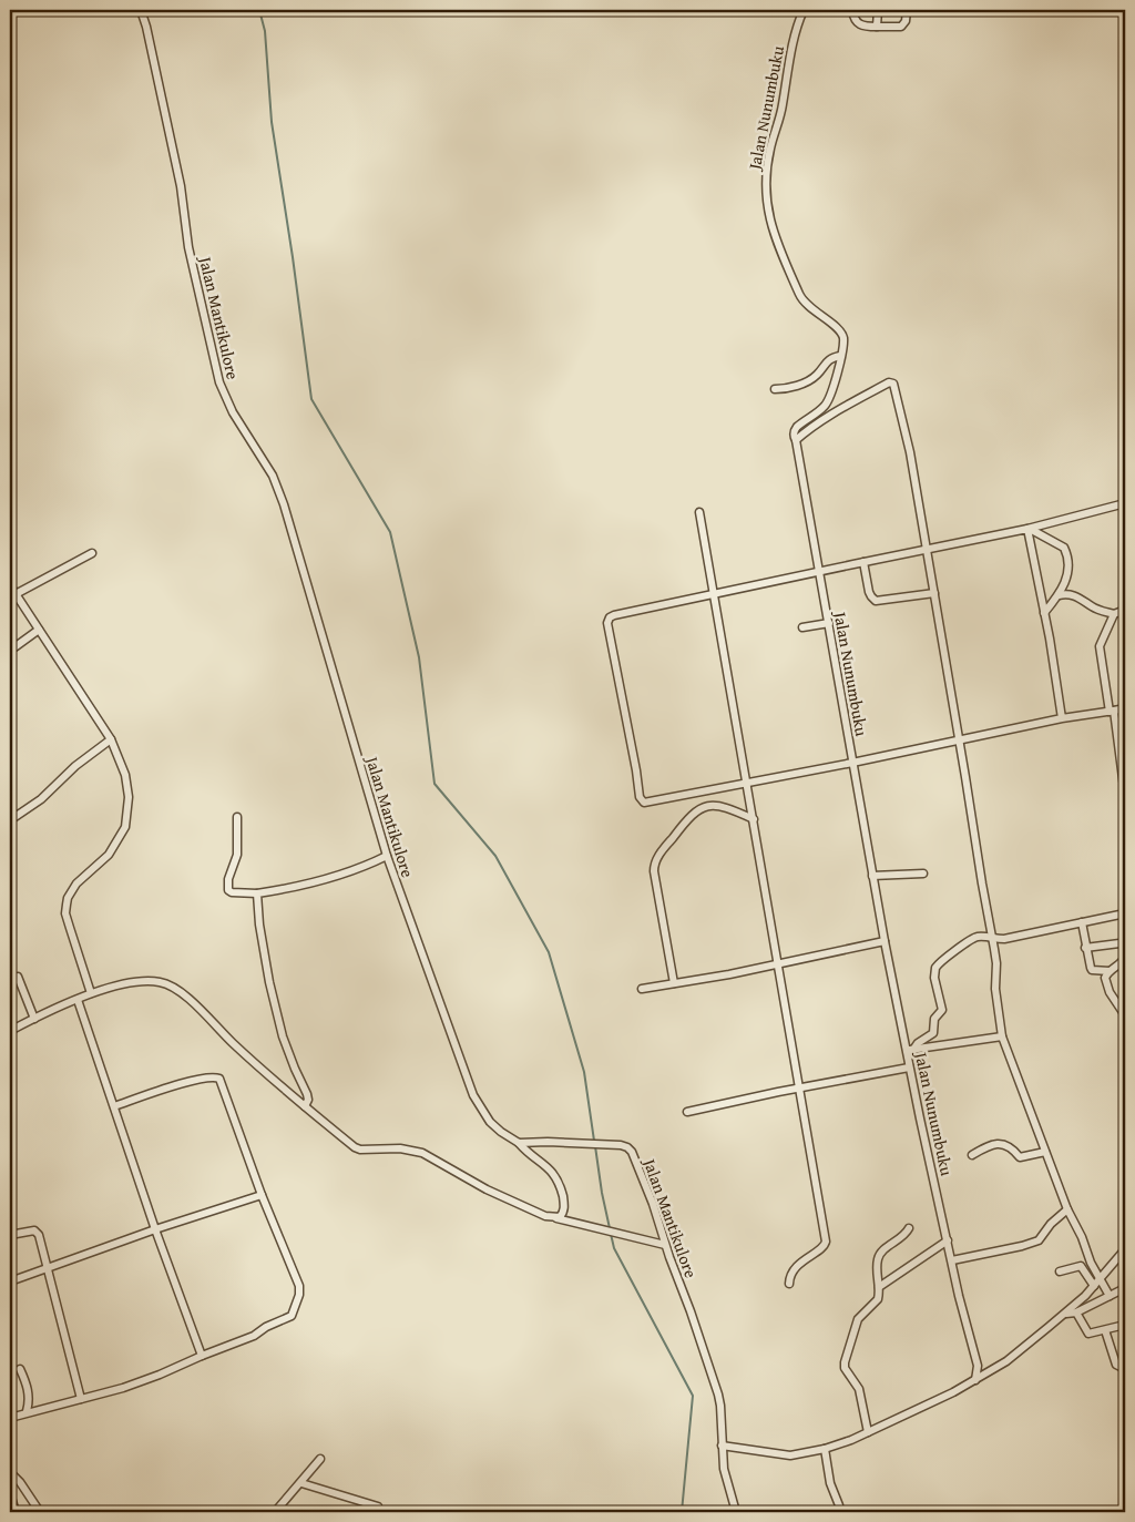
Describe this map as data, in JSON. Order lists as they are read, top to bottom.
{
  "streets": {
    "street": ["Jalan Nunumbuku", "Jalan Mantikulore"]
  }
}
